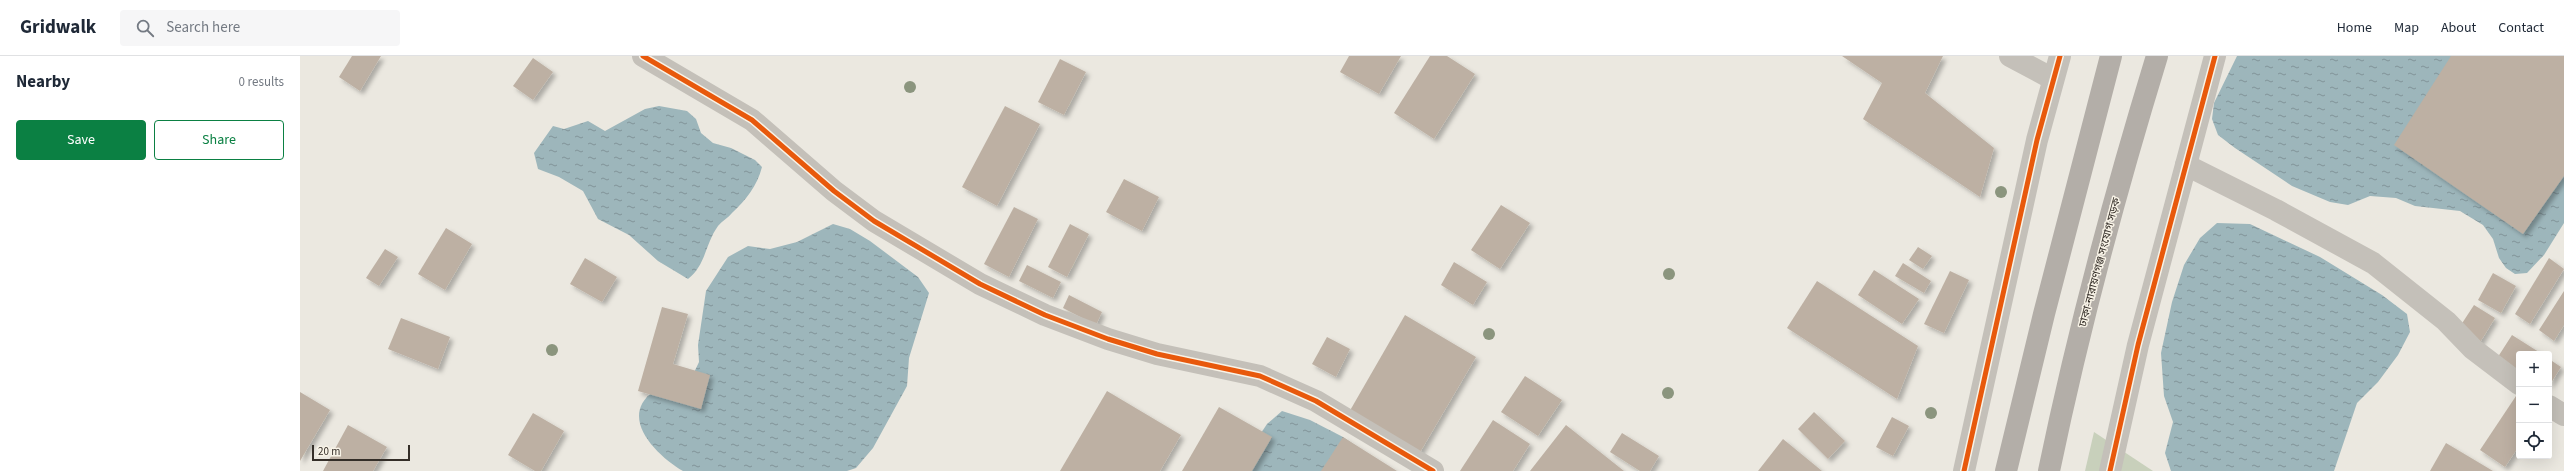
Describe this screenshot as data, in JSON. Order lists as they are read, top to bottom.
{
  "streets": {
    "main road": ["ঢাকা-নারায়ণগঞ্জ সংযোগ সড়ক"]
  },
  "scale_bar": "20 m",
  "page": {
    "header": "Gridwalk",
    "search": "Search here",
    "nav": [
      "Home",
      "Map",
      "About",
      "Contact"
    ],
    "heading": ["Nearby", "0 results"],
    "buttons": ["Save", "Share"],
    "map_buttons": ["+", "−"],
    "scale": "20 m"
  }
}
